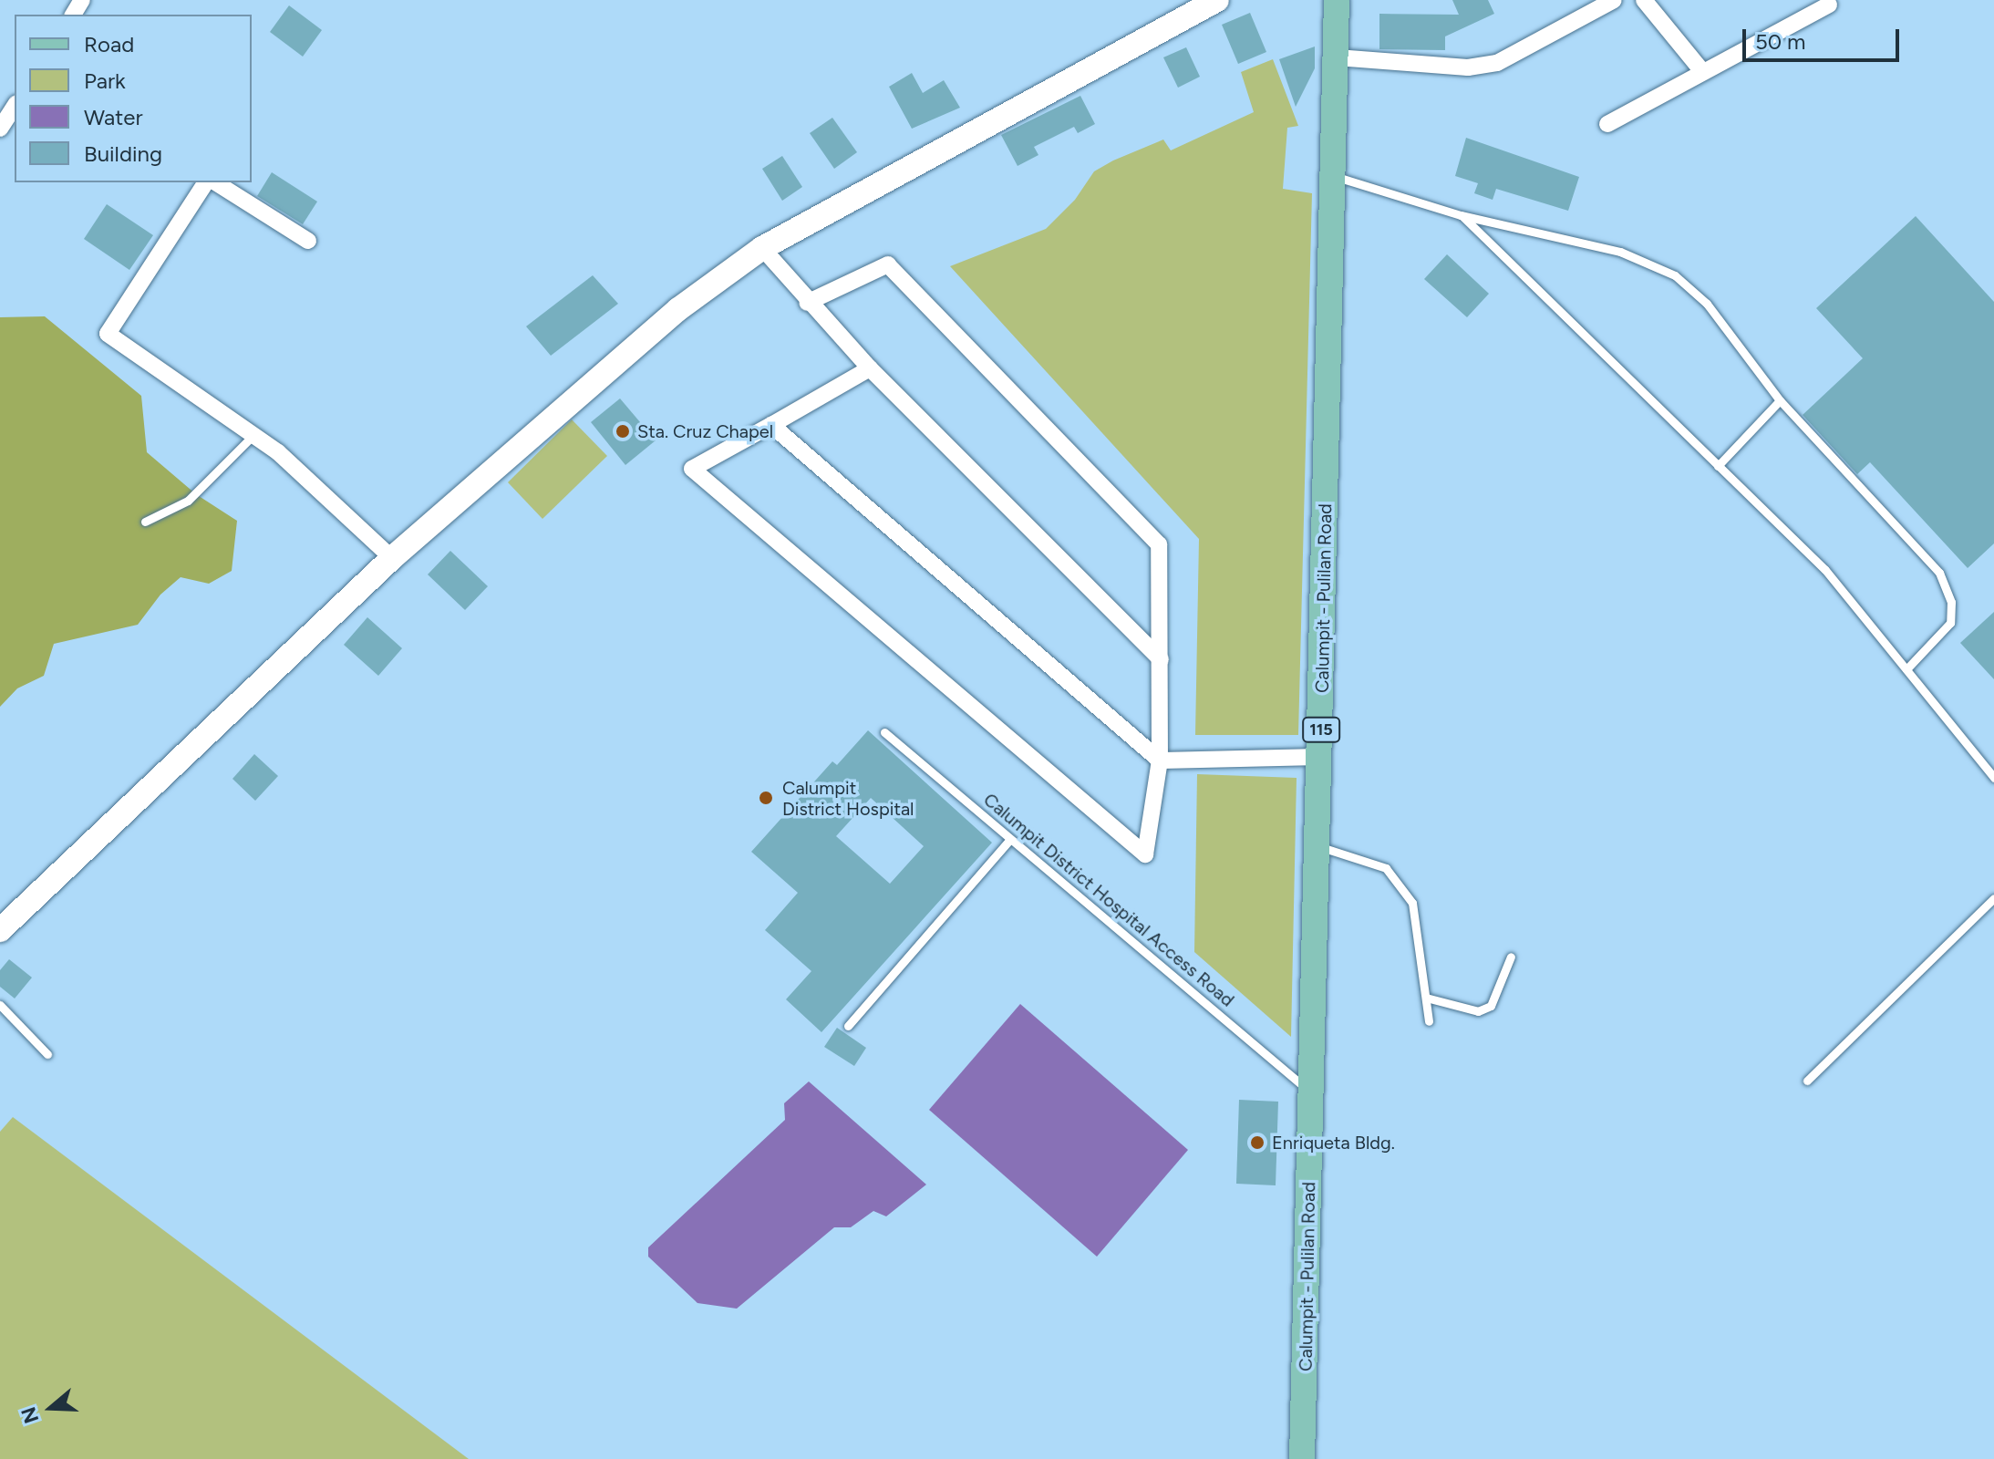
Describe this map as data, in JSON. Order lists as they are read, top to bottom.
{
  "streets": {
    "main road": ["Calumpit - Pulilan Road", "115"],
    "lane": ["Calumpit District Hospital Access Road"]
  },
  "crossings": [
    ["Calumpit - Pulilan Road", "Calumpit District Hospital Access Road"]
  ],
  "places": ["Sta. Cruz Chapel", "Calumpit District Hospital", "Enriqueta Bldg."],
  "legend": [
    "Road",
    "Park",
    "Water",
    "Building"
  ],
  "scale_bar": "50 m",
  "north": "left"
}
